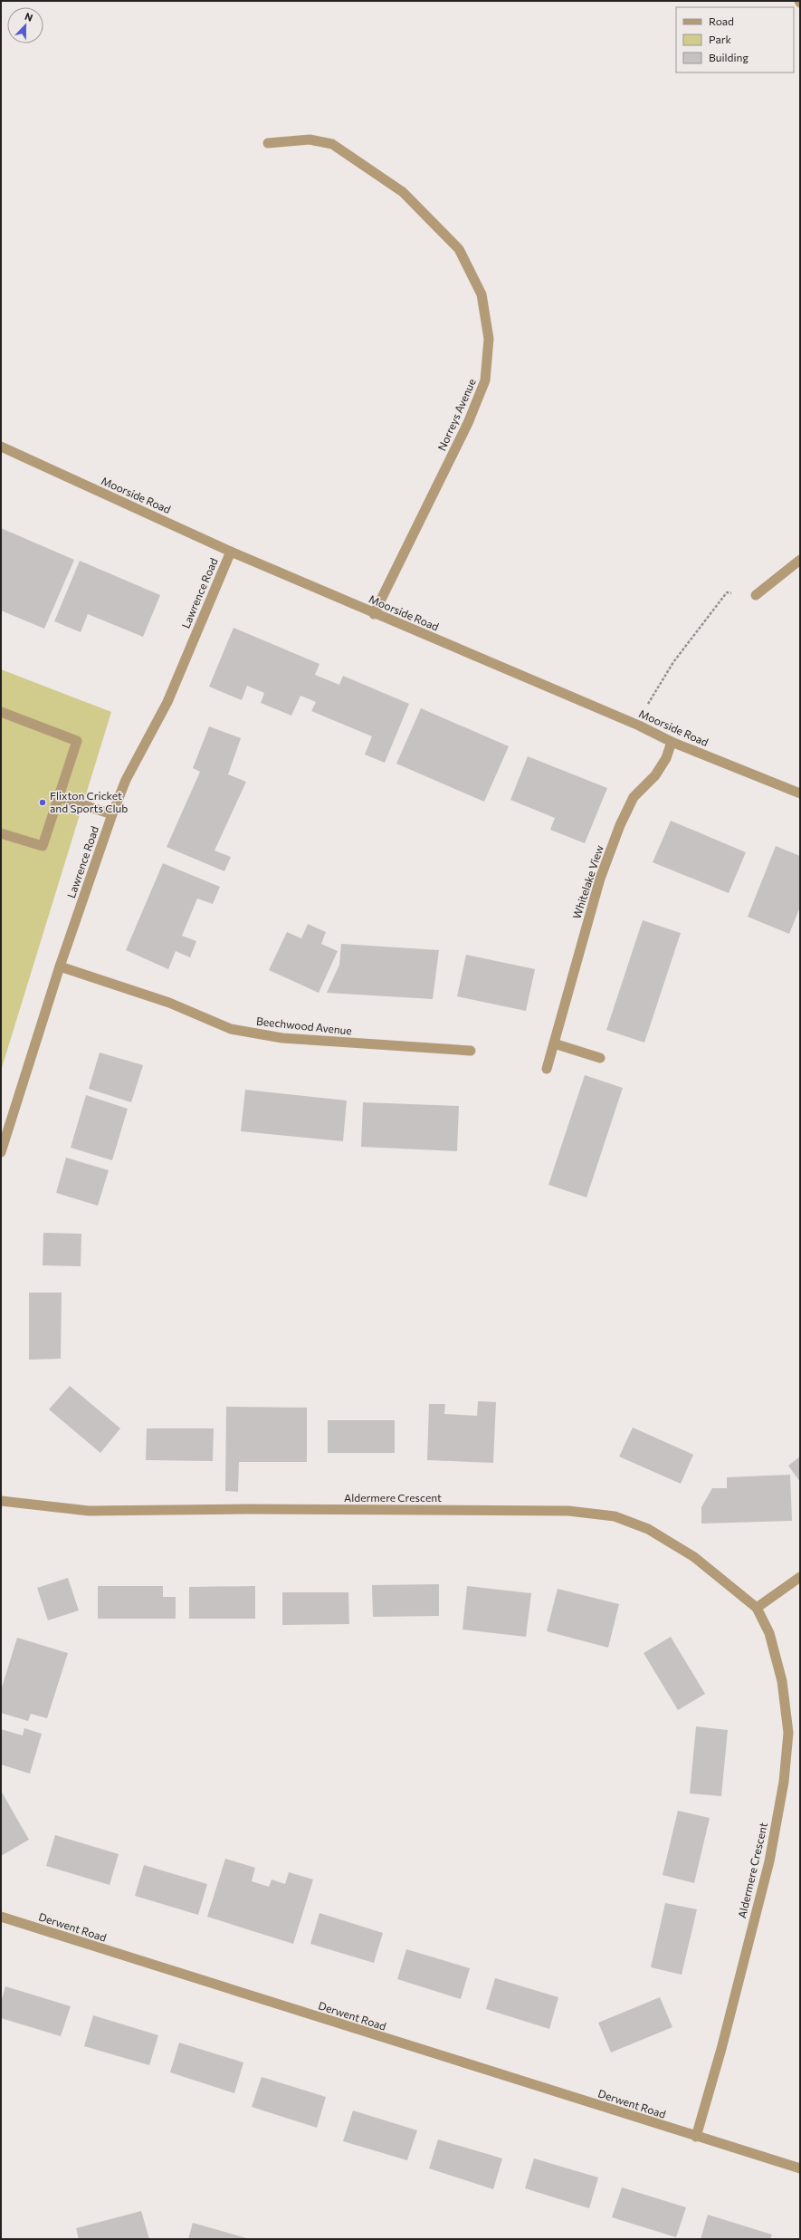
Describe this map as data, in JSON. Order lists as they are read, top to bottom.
{
  "streets": {
    "street": [
      "Norreys Avenue",
      "Moorside Road",
      "Lawrence Road",
      "Whitelake View",
      "Beechwood Avenue",
      "Aldermere Crescent",
      "Derwent Road"
    ]
  },
  "crossings": [
    ["Norreys Avenue", "Moorside Road"],
    ["Moorside Road", "Lawrence Road"],
    ["Moorside Road", "Whitelake View"],
    ["Lawrence Road", "Beechwood Avenue"],
    ["Aldermere Crescent", "Derwent Road"]
  ],
  "places": ["Flixton Cricket and Sports Club"],
  "legend": ["Road", "Park", "Building"],
  "north": "top"
}
